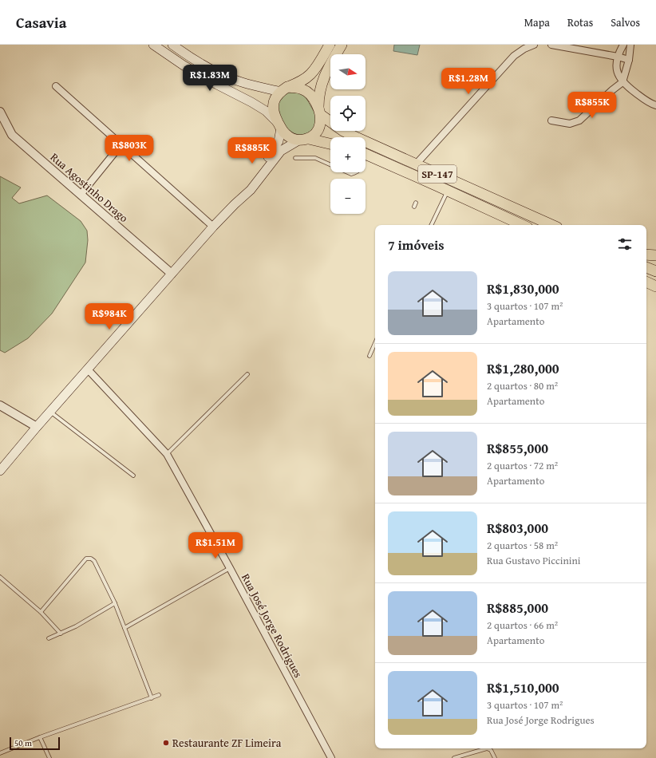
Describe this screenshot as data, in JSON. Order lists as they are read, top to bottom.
{
  "streets": {
    "highway": ["SP-147"],
    "street": ["Rua Agostinho Drago", "Rua José Jorge Rodrigues"]
  },
  "places": ["Restaurante ZF Limeira"],
  "scale_bar": "50 m",
  "north": "right",
  "page": {
    "header": "Casavia",
    "nav": ["Mapa", "Rotas", "Salvos"],
    "map_buttons": ["+", "−"],
    "price": [
      "R$1.83M",
      "R$1.28M",
      "R$855K",
      "R$803K",
      "R$885K",
      "R$984K",
      "R$1.51M"
    ],
    "heading": "7 imóveis",
    "list": [
      {
        "name": "R$1,830,000",
        "note": "3 quartos · 107 m² · Apartamento"
      },
      {
        "name": "R$1,280,000",
        "note": "2 quartos · 80 m² · Apartamento"
      },
      {
        "name": "R$855,000",
        "note": "2 quartos · 72 m² · Apartamento"
      },
      {
        "name": "R$803,000",
        "note": "2 quartos · 58 m² · Rua Gustavo Piccinini"
      },
      {
        "name": "R$885,000",
        "note": "2 quartos · 66 m² · Apartamento"
      },
      {
        "name": "R$1,510,000",
        "note": "3 quartos · 107 m² · Rua José Jorge Rodrigues"
      }
    ],
    "scale": "50 m"
  }
}
